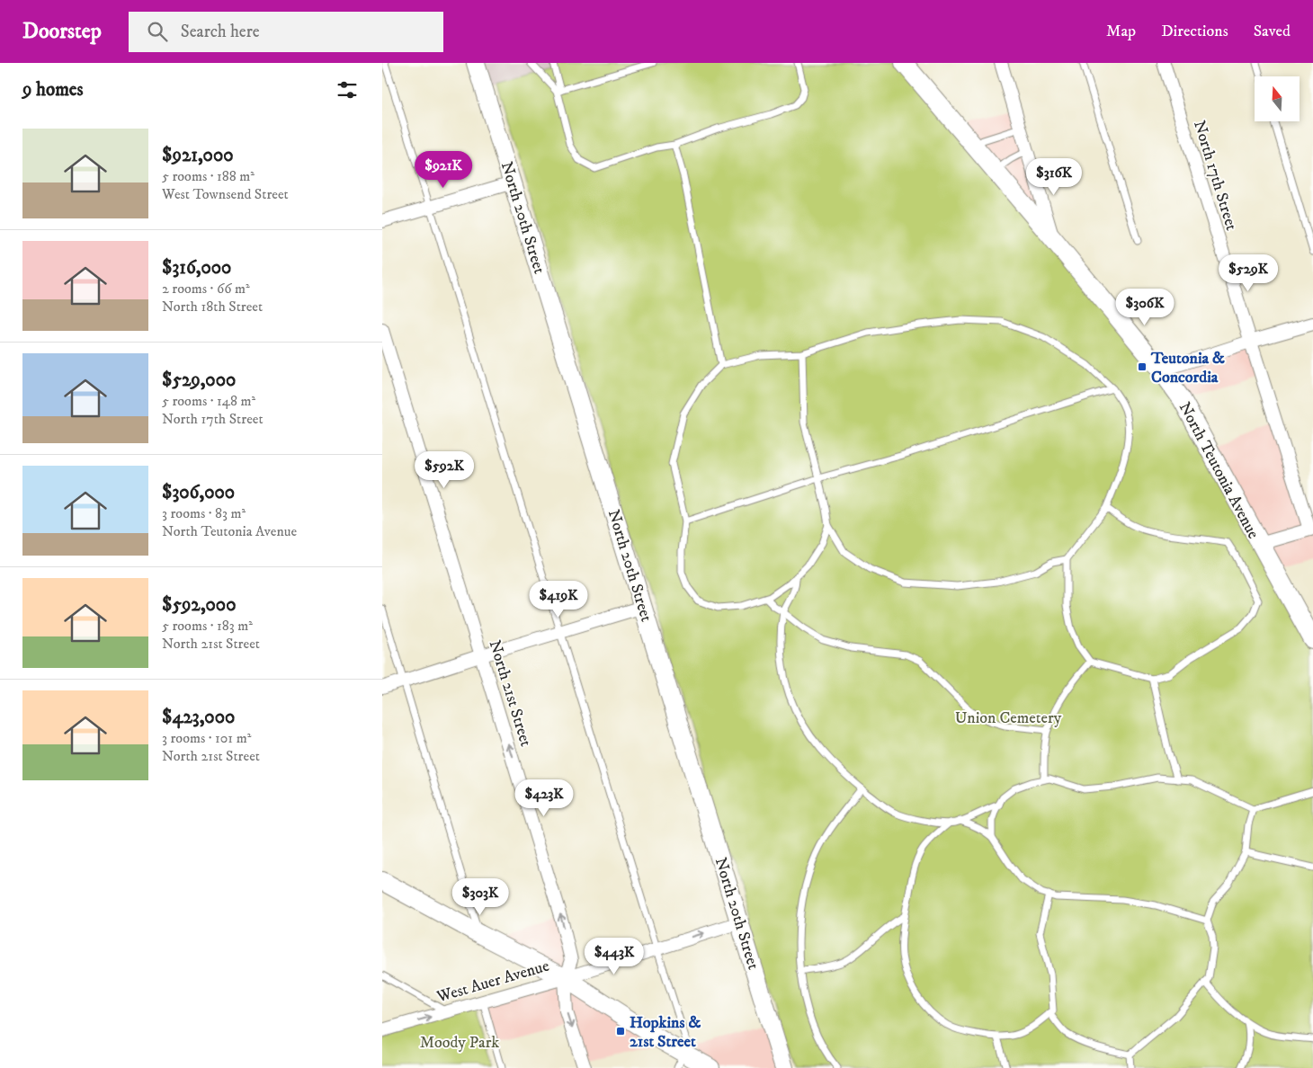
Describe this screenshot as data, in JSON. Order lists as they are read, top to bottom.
{
  "streets": {
    "main road": ["North 20th Street", "North Teutonia Avenue"],
    "street": ["North 17th Street", "North 21st Street", "West Auer Avenue"]
  },
  "crossings": [
    ["North 20th Street", "West Auer Avenue"],
    ["North 21st Street", "West Auer Avenue"]
  ],
  "one_way": ["West Auer Avenue"],
  "parks": ["Union Cemetery", "Moody Park"],
  "places": {
    "transit": ["Teutonia & Concordia", "Hopkins & 21st Street"]
  },
  "north": "top",
  "page": {
    "header": "Doorstep",
    "search": "Search here",
    "nav": ["Map", "Directions", "Saved"],
    "heading": "9 homes",
    "list": [
      {
        "name": "$921,000",
        "note": "5 rooms · 188 m² · West Townsend Street"
      },
      {
        "name": "$316,000",
        "note": "2 rooms · 66 m² · North 18th Street"
      },
      {
        "name": "$529,000",
        "note": "5 rooms · 148 m² · North 17th Street"
      },
      {
        "name": "$306,000",
        "note": "3 rooms · 83 m² · North Teutonia Avenue"
      },
      {
        "name": "$592,000",
        "note": "5 rooms · 183 m² · North 21st Street"
      },
      {
        "name": "$423,000",
        "note": "3 rooms · 101 m² · North 21st Street"
      }
    ],
    "price": [
      "$921K",
      "$316K",
      "$529K",
      "$306K",
      "$592K",
      "$419K",
      "$423K",
      "$303K",
      "$443K"
    ]
  }
}
